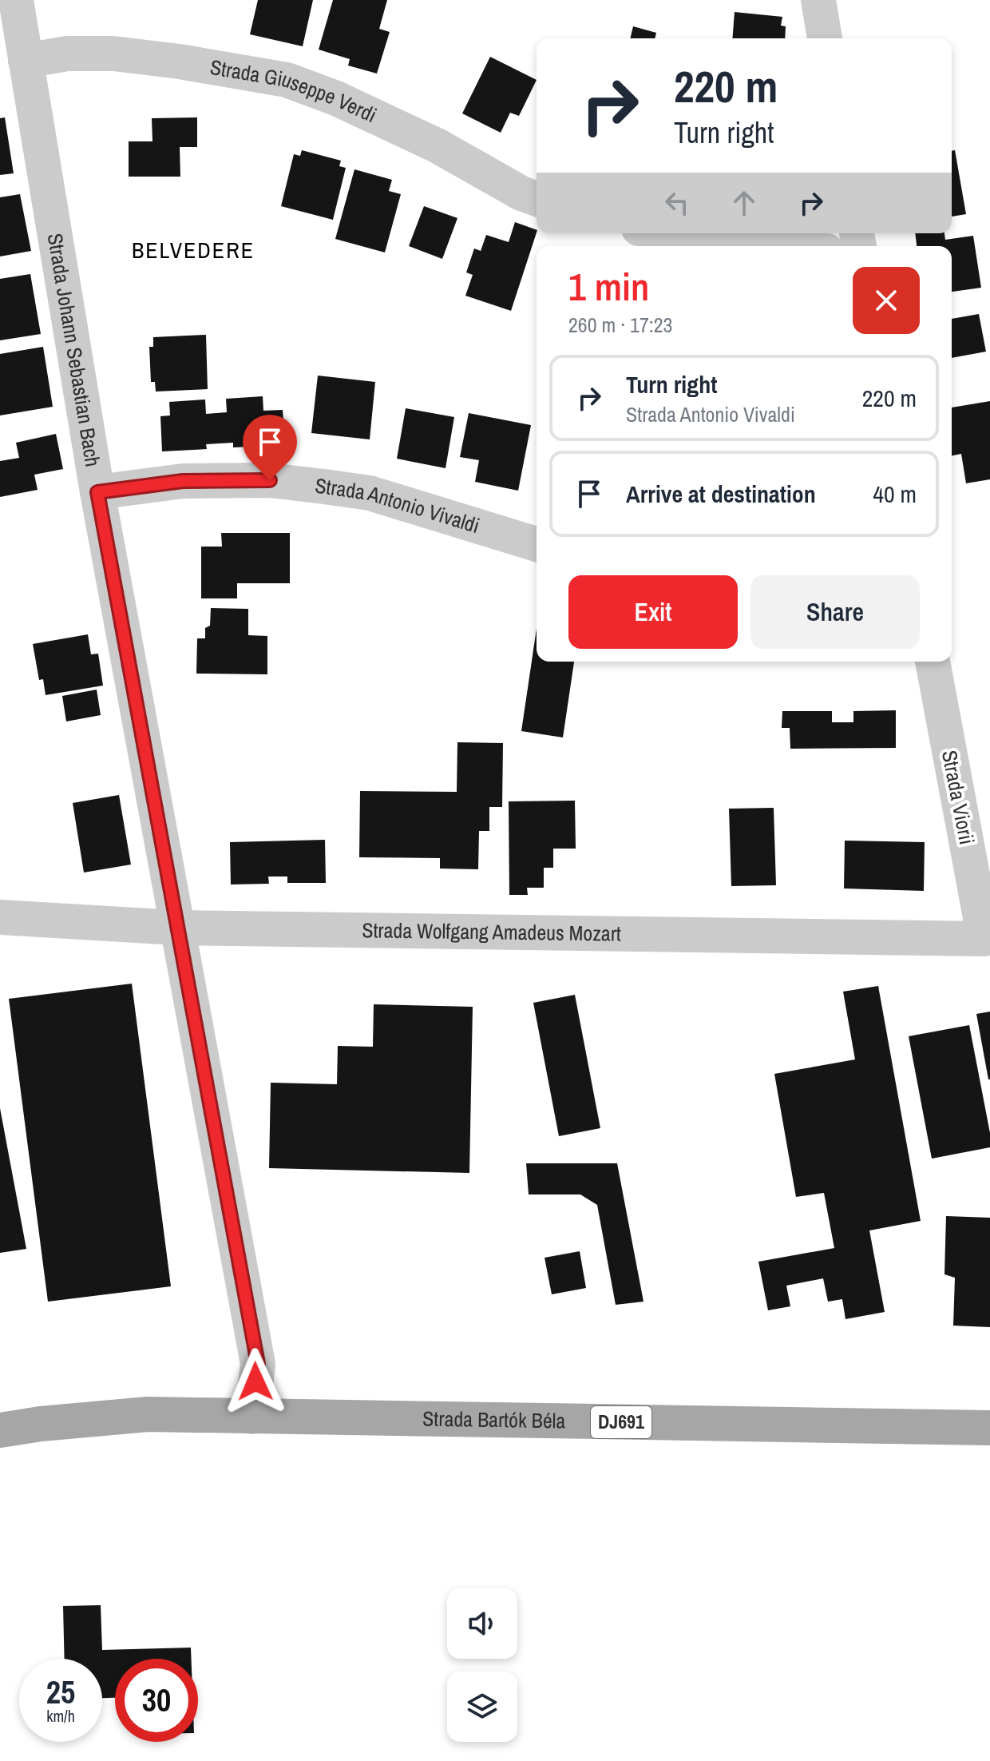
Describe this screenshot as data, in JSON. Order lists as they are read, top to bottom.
{
  "streets": {
    "main road": ["Strada Bartók Béla", "DJ691"],
    "street": [
      "Strada Giuseppe Verdi",
      "Strada Johann Sebastian Bach",
      "Strada Antonio Vivaldi",
      "Strada Viorii",
      "Strada Wolfgang Amadeus Mozart"
    ]
  },
  "crossings": [
    ["Strada Giuseppe Verdi", "Strada Johann Sebastian Bach"],
    ["Strada Johann Sebastian Bach", "Strada Antonio Vivaldi"],
    ["Strada Johann Sebastian Bach", "Strada Wolfgang Amadeus Mozart"],
    ["Strada Johann Sebastian Bach", "Strada Bartók Béla"],
    ["Strada Viorii", "Strada Wolfgang Amadeus Mozart"]
  ],
  "districts": ["BELVEDERE"],
  "page": {
    "turn": ["220 m", "Turn right"],
    "heading": ["1 min", "260 m · 17:23"],
    "list": [
      {
        "name": "Turn right",
        "note": "Strada Antonio Vivaldi",
        "value": "220 m"
      },
      {
        "name": "Arrive at destination",
        "value": "40 m"
      }
    ],
    "buttons": ["Exit", "Share"],
    "speed": "25 km/h",
    "limit": "30"
  }
}
